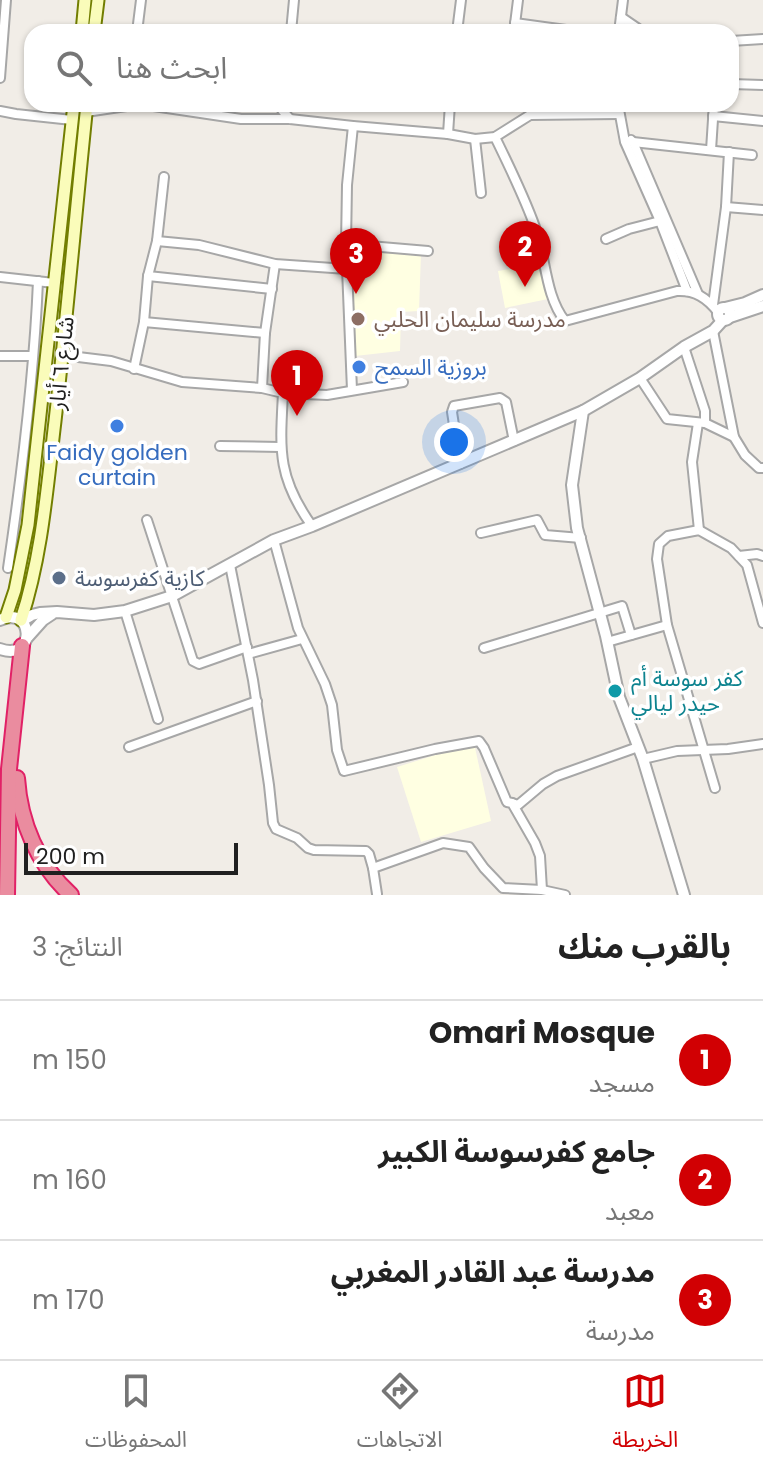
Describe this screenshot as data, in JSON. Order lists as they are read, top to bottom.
{
  "streets": {
    "main road": ["شارع ٦ أيار"]
  },
  "places": [
    "مدرسة سليمان الحلبي",
    "بروزية السمح",
    "Faidy golden curtain",
    "كازية كفرسوسة",
    "كفر سوسة أم حيدر ليالي"
  ],
  "scale_bar": "200 m",
  "page": {
    "search": "ابحث هنا",
    "pins": ["2", "3", "1"],
    "scale": "200 m",
    "heading": ["بالقرب منك", "النتائج: 3"],
    "list": [
      {
        "mark": "1",
        "name": "Omari Mosque",
        "note": "مسجد",
        "value": "150 m"
      },
      {
        "mark": "2",
        "name": "جامع كفرسوسة الكبير",
        "note": "معبد",
        "value": "160 m"
      },
      {
        "mark": "3",
        "name": "مدرسة عبد القادر المغربي",
        "note": "مدرسة",
        "value": "170 m"
      }
    ],
    "nav": ["الخريطة", "الاتجاهات", "المحفوظات"]
  }
}
